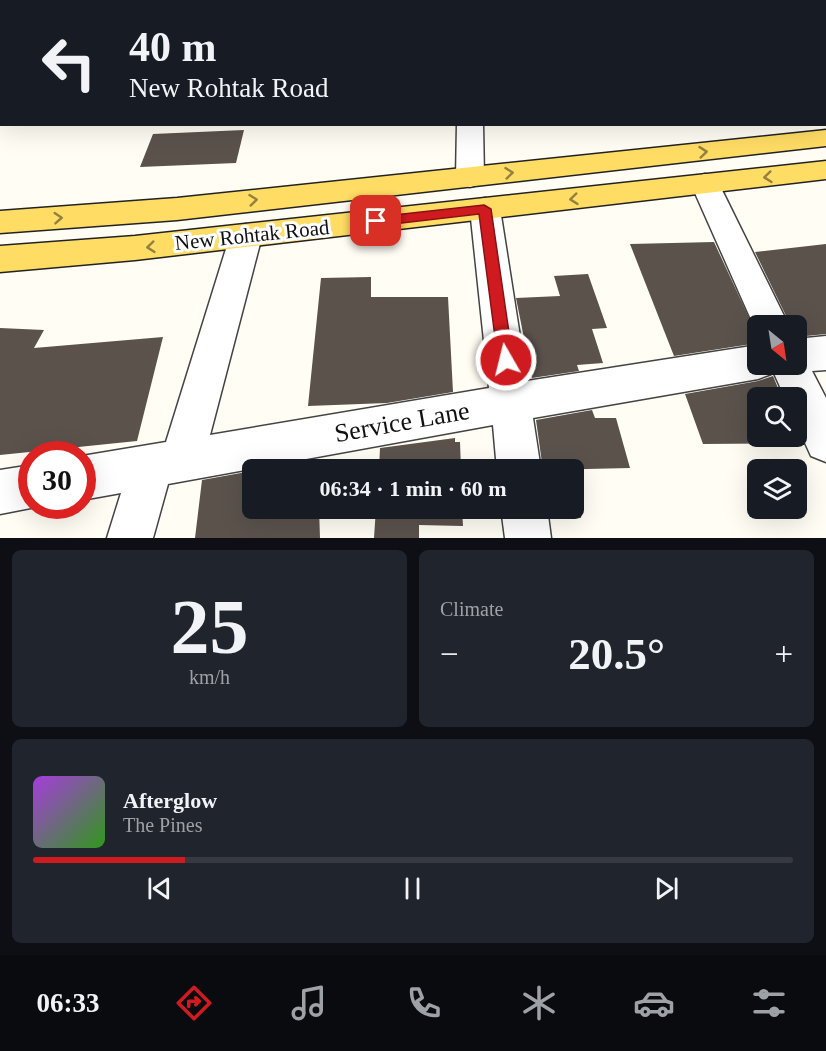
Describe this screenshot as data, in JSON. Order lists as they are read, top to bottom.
{
  "streets": {
    "main road": ["New Rohtak Road"],
    "street": ["Service Lane"]
  },
  "north": "bottom right",
  "page": {
    "turn": ["40 m", "New Rohtak Road"],
    "limit": "30",
    "trip": "06:34 · 1 min · 60 m",
    "tile": [
      ["25", "km/h"],
      "Climate"
    ],
    "heat": ["−", "20.5°", "+"],
    "song": ["Afterglow", "The Pines"],
    "tabs": "06:33"
  }
}
